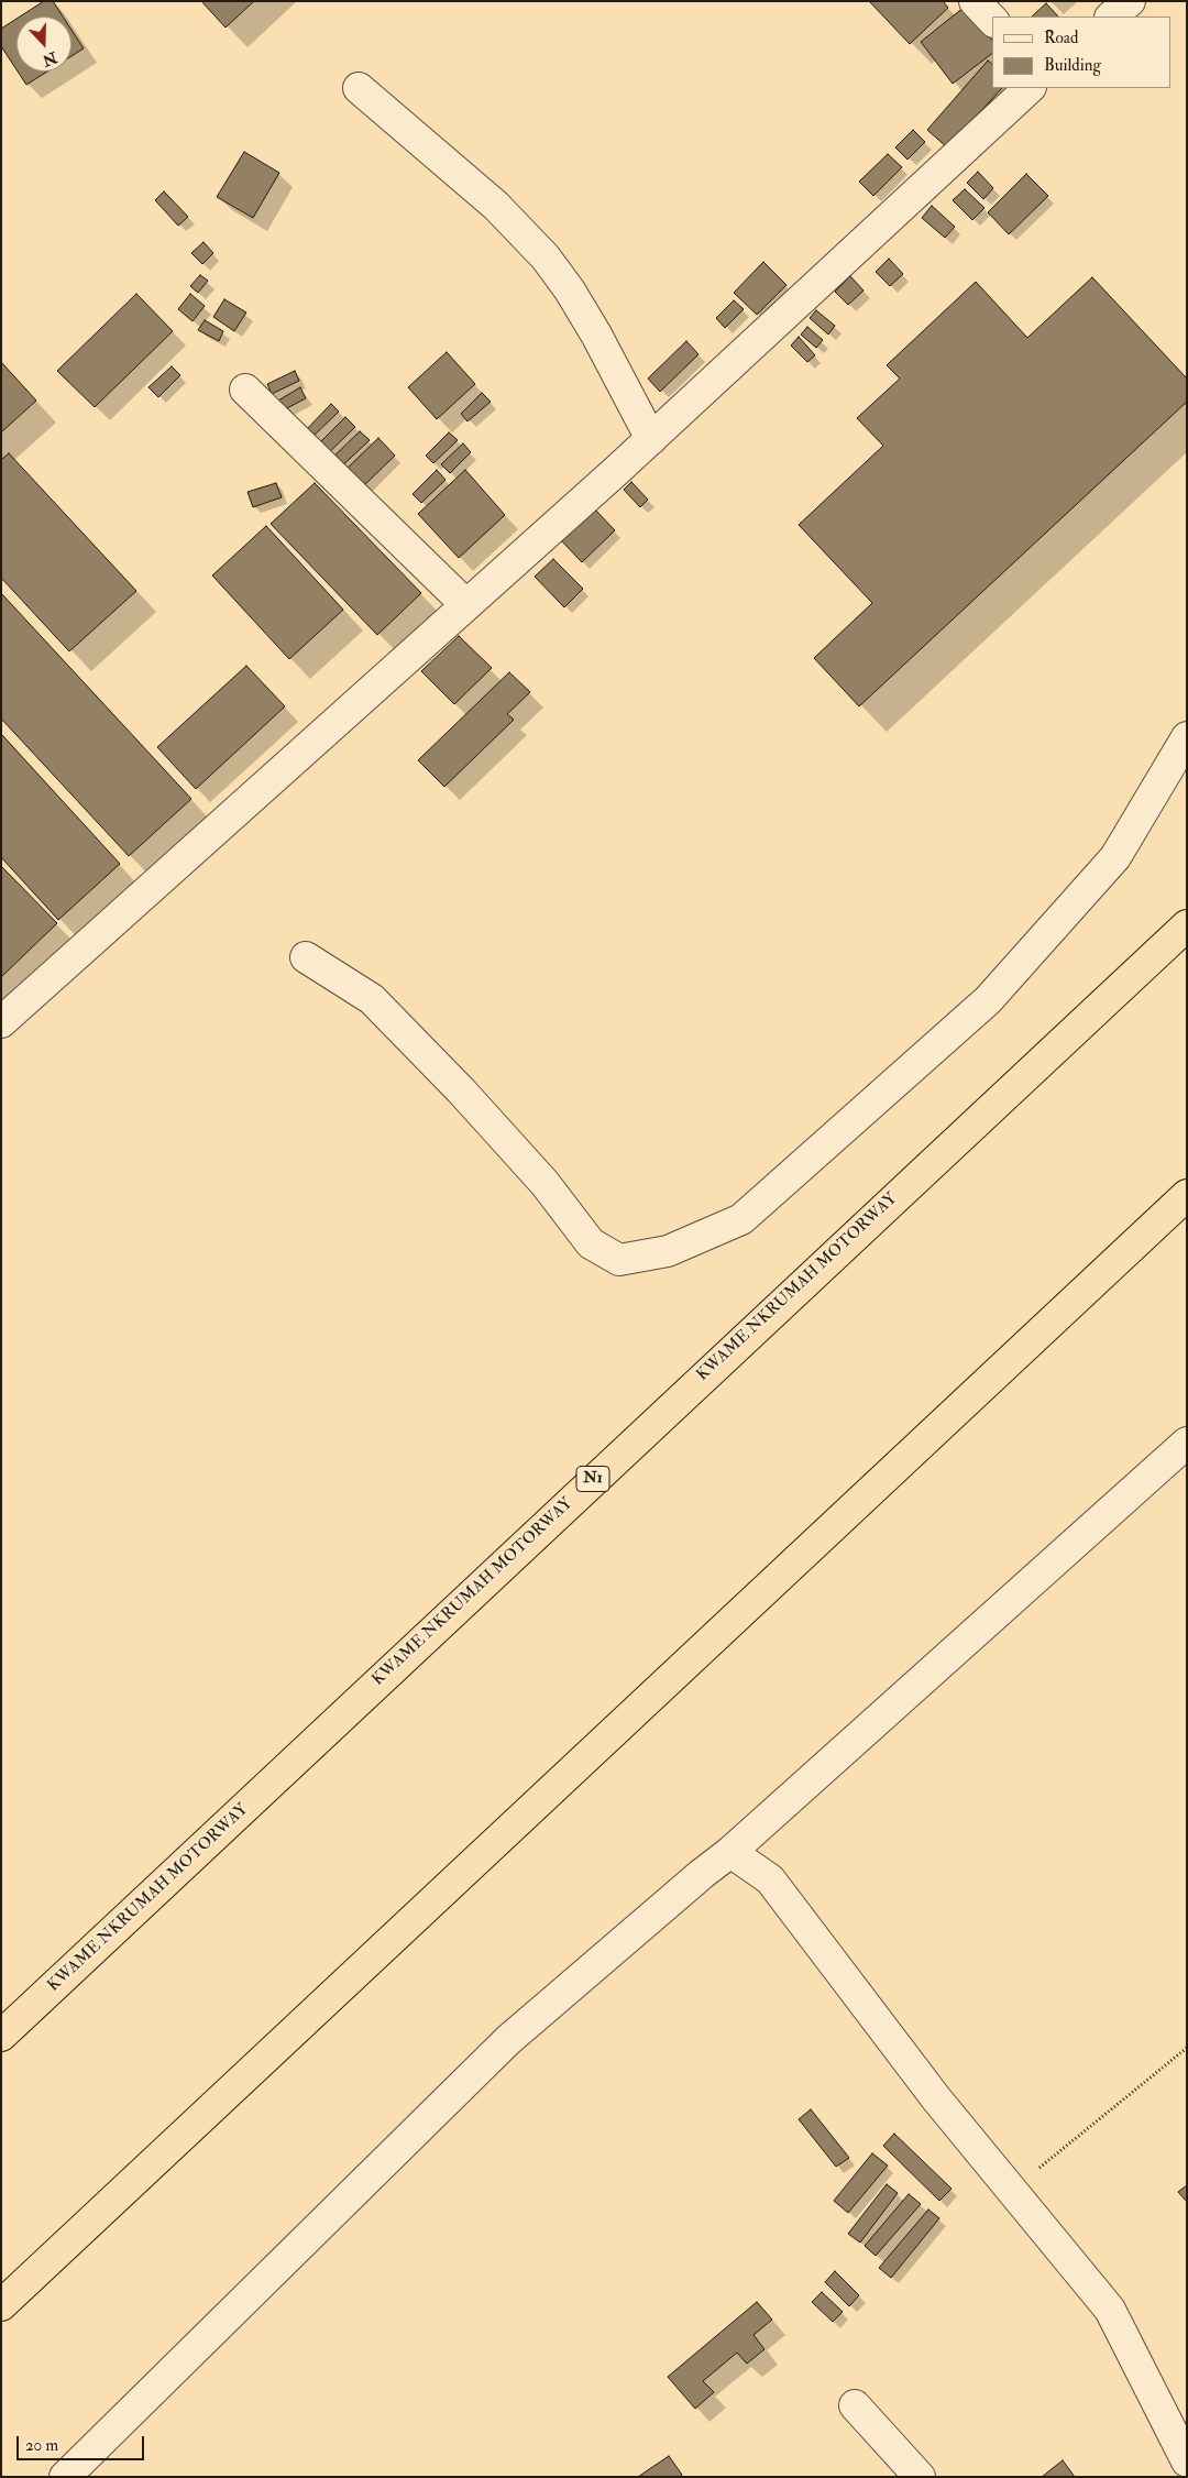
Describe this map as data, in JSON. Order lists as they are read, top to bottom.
{
  "streets": {
    "highway": ["KWAME NKRUMAH MOTORWAY", "N1"]
  },
  "legend": ["Road", "Building"],
  "scale_bar": "20 m",
  "north": "bottom"
}
